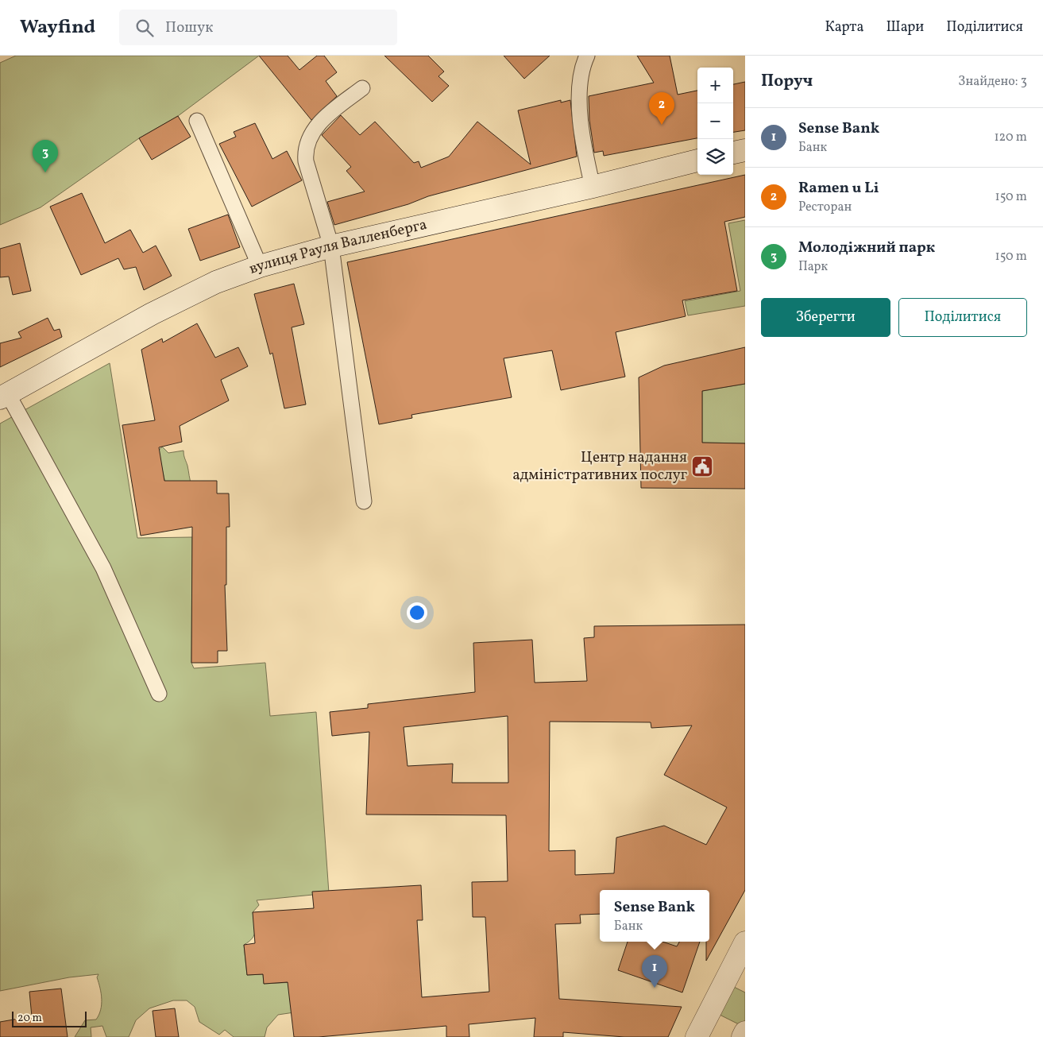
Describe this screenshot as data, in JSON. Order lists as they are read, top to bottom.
{
  "streets": {
    "street": ["вулиця Рауля Валленберга"]
  },
  "places": {
    "public building": ["Центр надання адміністративних послуг"]
  },
  "scale_bar": "20 m",
  "page": {
    "header": "Wayfind",
    "search": "Пошук",
    "nav": ["Карта", "Шари", "Поділитися"],
    "heading": ["Поруч", "Знайдено: 3"],
    "map_buttons": ["+", "−"],
    "pins": ["2", "3", "1"],
    "list": [
      {
        "mark": "1",
        "name": "Sense Bank",
        "note": "Банк",
        "value": "120 m"
      },
      {
        "mark": "2",
        "name": "Ramen u Li",
        "note": "Ресторан",
        "value": "150 m"
      },
      {
        "mark": "3",
        "name": "Молодіжний парк",
        "note": "Парк",
        "value": "150 m"
      }
    ],
    "buttons": ["Зберегти", "Поділитися"],
    "popup": ["Sense Bank", "Банк"],
    "scale": "20 m"
  }
}
